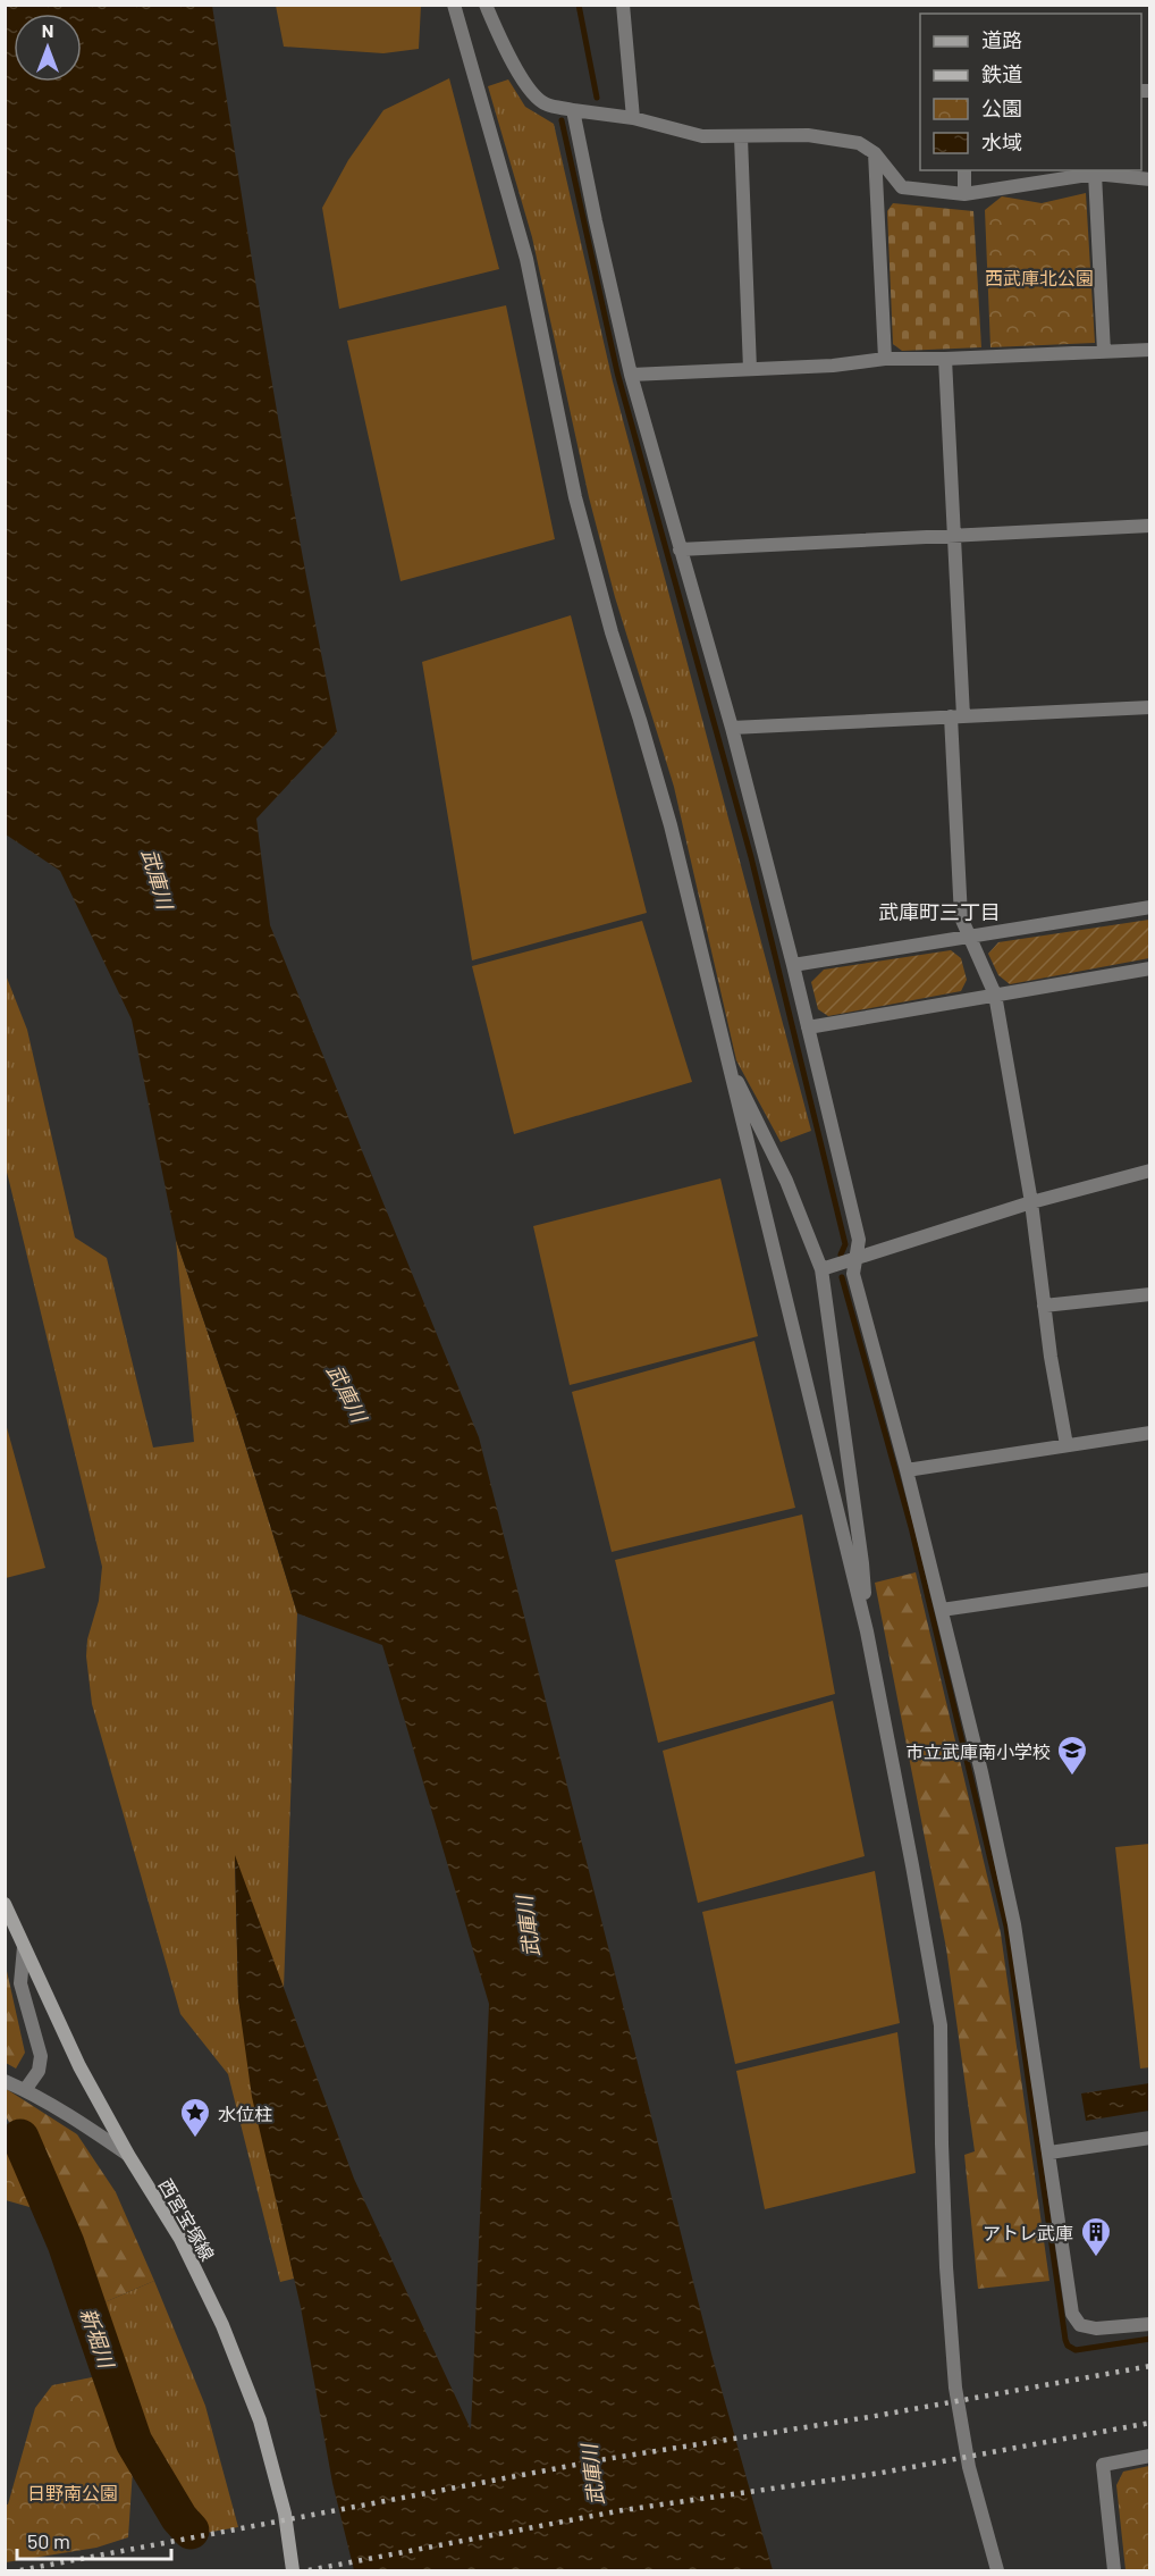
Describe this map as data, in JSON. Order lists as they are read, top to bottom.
{
  "streets": {
    "main road": ["西宮宝塚線"]
  },
  "districts": ["武庫町三丁目"],
  "water": ["武庫川", "新堀川"],
  "parks": ["西武庫北公園", "日野南公園"],
  "places": {
    "school or university": ["市立武庫南小学校"],
    "place": ["水位柱"],
    "building": ["アトレ武庫"]
  },
  "legend": [
    "道路",
    "鉄道",
    "公園",
    "水域"
  ],
  "scale_bar": "50 m",
  "north": "top"
}
